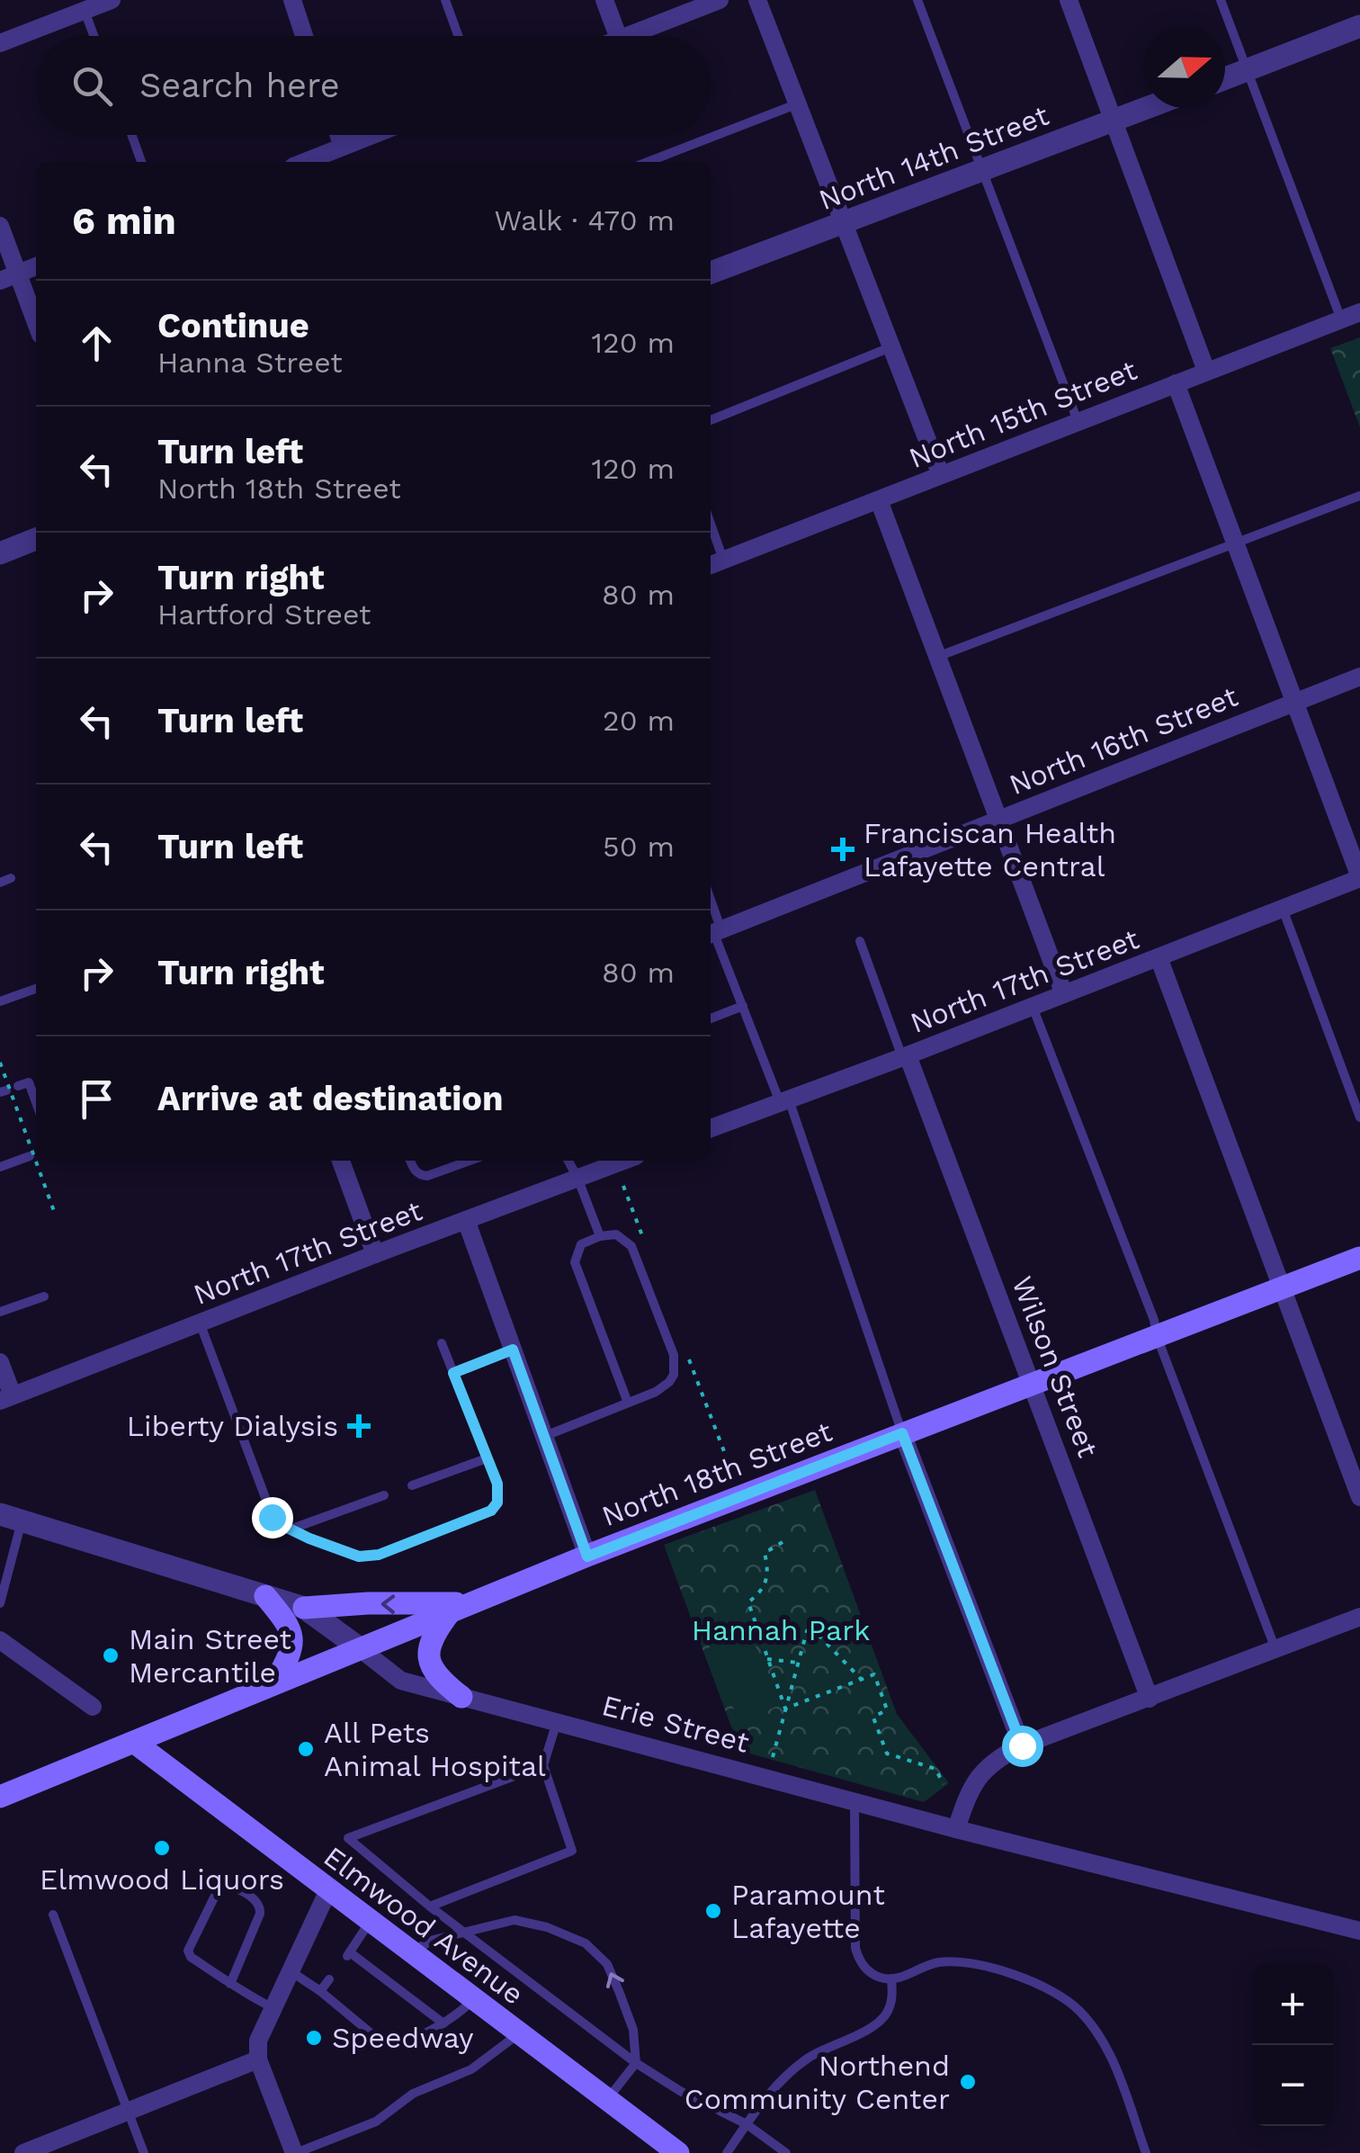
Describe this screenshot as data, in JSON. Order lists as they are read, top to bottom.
{
  "streets": {
    "main road": ["North 18th Street", "Elmwood Avenue"],
    "street": [
      "North 14th Street",
      "North 15th Street",
      "North 16th Street",
      "North 17th Street",
      "Wilson Street",
      "Erie Street"
    ]
  },
  "crossings": [
    ["North 17th Street", "Wilson Street"],
    ["Wilson Street", "North 18th Street"],
    ["North 18th Street", "Erie Street"],
    ["North 18th Street", "Elmwood Avenue"]
  ],
  "parks": ["Hannah Park"],
  "places": {
    "health": ["Franciscan Health Lafayette Central", "Liberty Dialysis"],
    "other": [
      "Main Street Mercantile",
      "All Pets Animal Hospital",
      "Elmwood Liquors",
      "Paramount Lafayette",
      "Speedway",
      "Northend Community Center"
    ]
  },
  "north": "right",
  "page": {
    "search": "Search here",
    "heading": ["6 min", "Walk · 470 m"],
    "list": [
      ["Continue", "Hanna Street", "120 m"],
      ["Turn left", "North 18th Street", "120 m"],
      ["Turn right", "Hartford Street", "80 m"],
      ["Turn left", "20 m"],
      ["Turn left", "50 m"],
      ["Turn right", "80 m"],
      "Arrive at destination"
    ],
    "map_buttons": ["+", "−"]
  }
}
